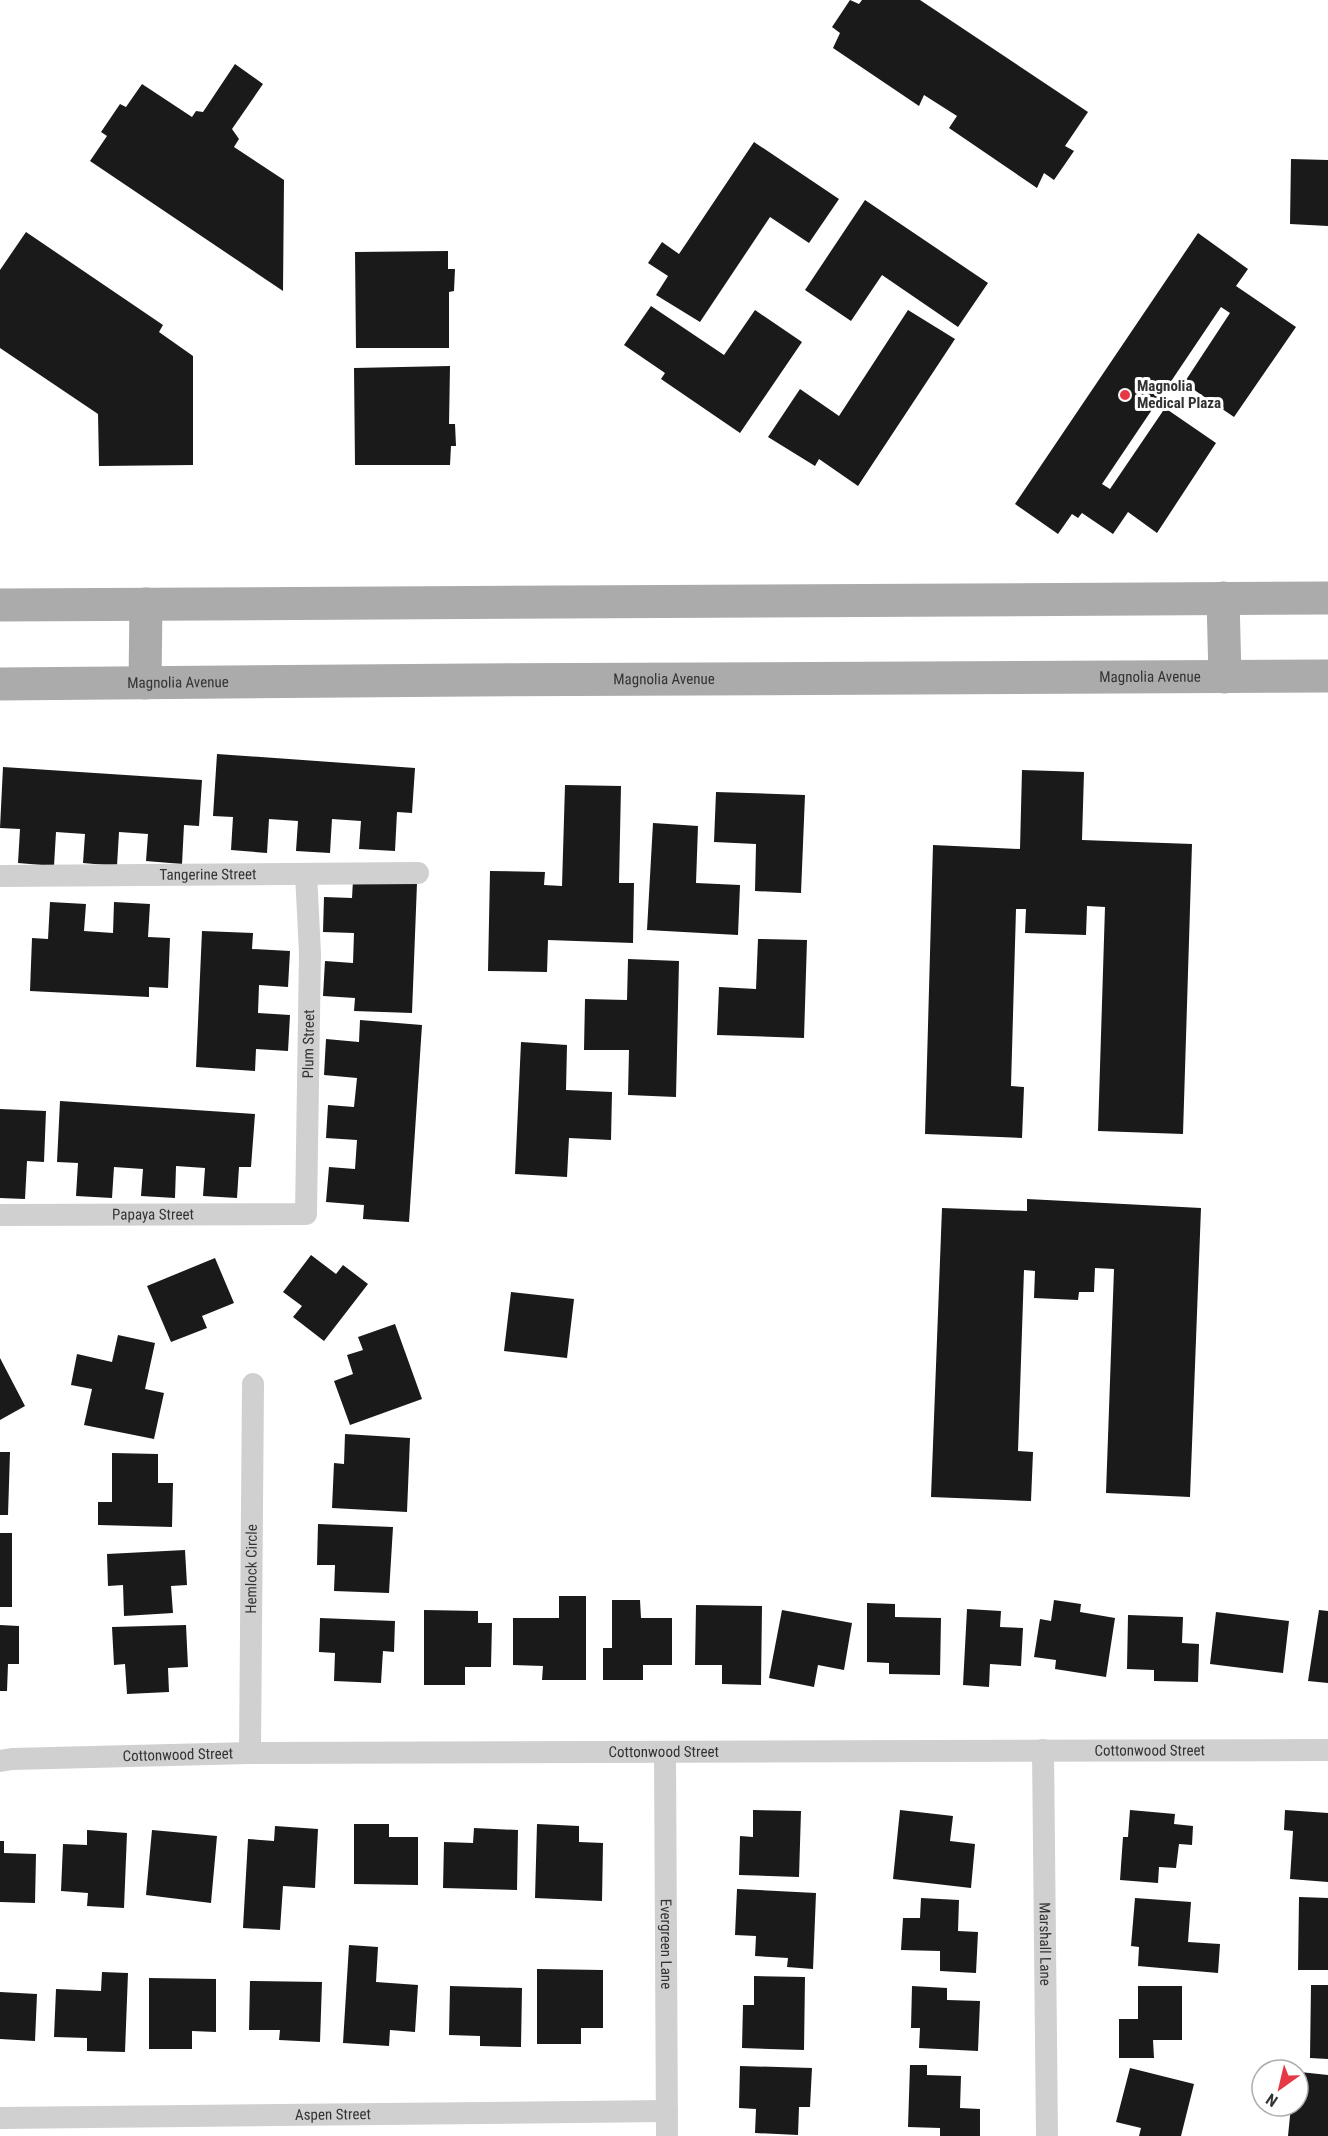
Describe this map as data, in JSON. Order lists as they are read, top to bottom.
{
  "streets": {
    "main road": ["Magnolia Avenue"],
    "street": [
      "Tangerine Street",
      "Plum Street",
      "Papaya Street",
      "Hemlock Circle",
      "Cottonwood Street",
      "Marshall Lane",
      "Evergreen Lane",
      "Aspen Street"
    ]
  },
  "crossings": [
    ["Tangerine Street", "Plum Street"],
    ["Plum Street", "Papaya Street"],
    ["Hemlock Circle", "Cottonwood Street"],
    ["Cottonwood Street", "Marshall Lane"],
    ["Cottonwood Street", "Evergreen Lane"],
    ["Evergreen Lane", "Aspen Street"]
  ],
  "places": ["Magnolia Medical Plaza"],
  "north": "bottom left"
}
